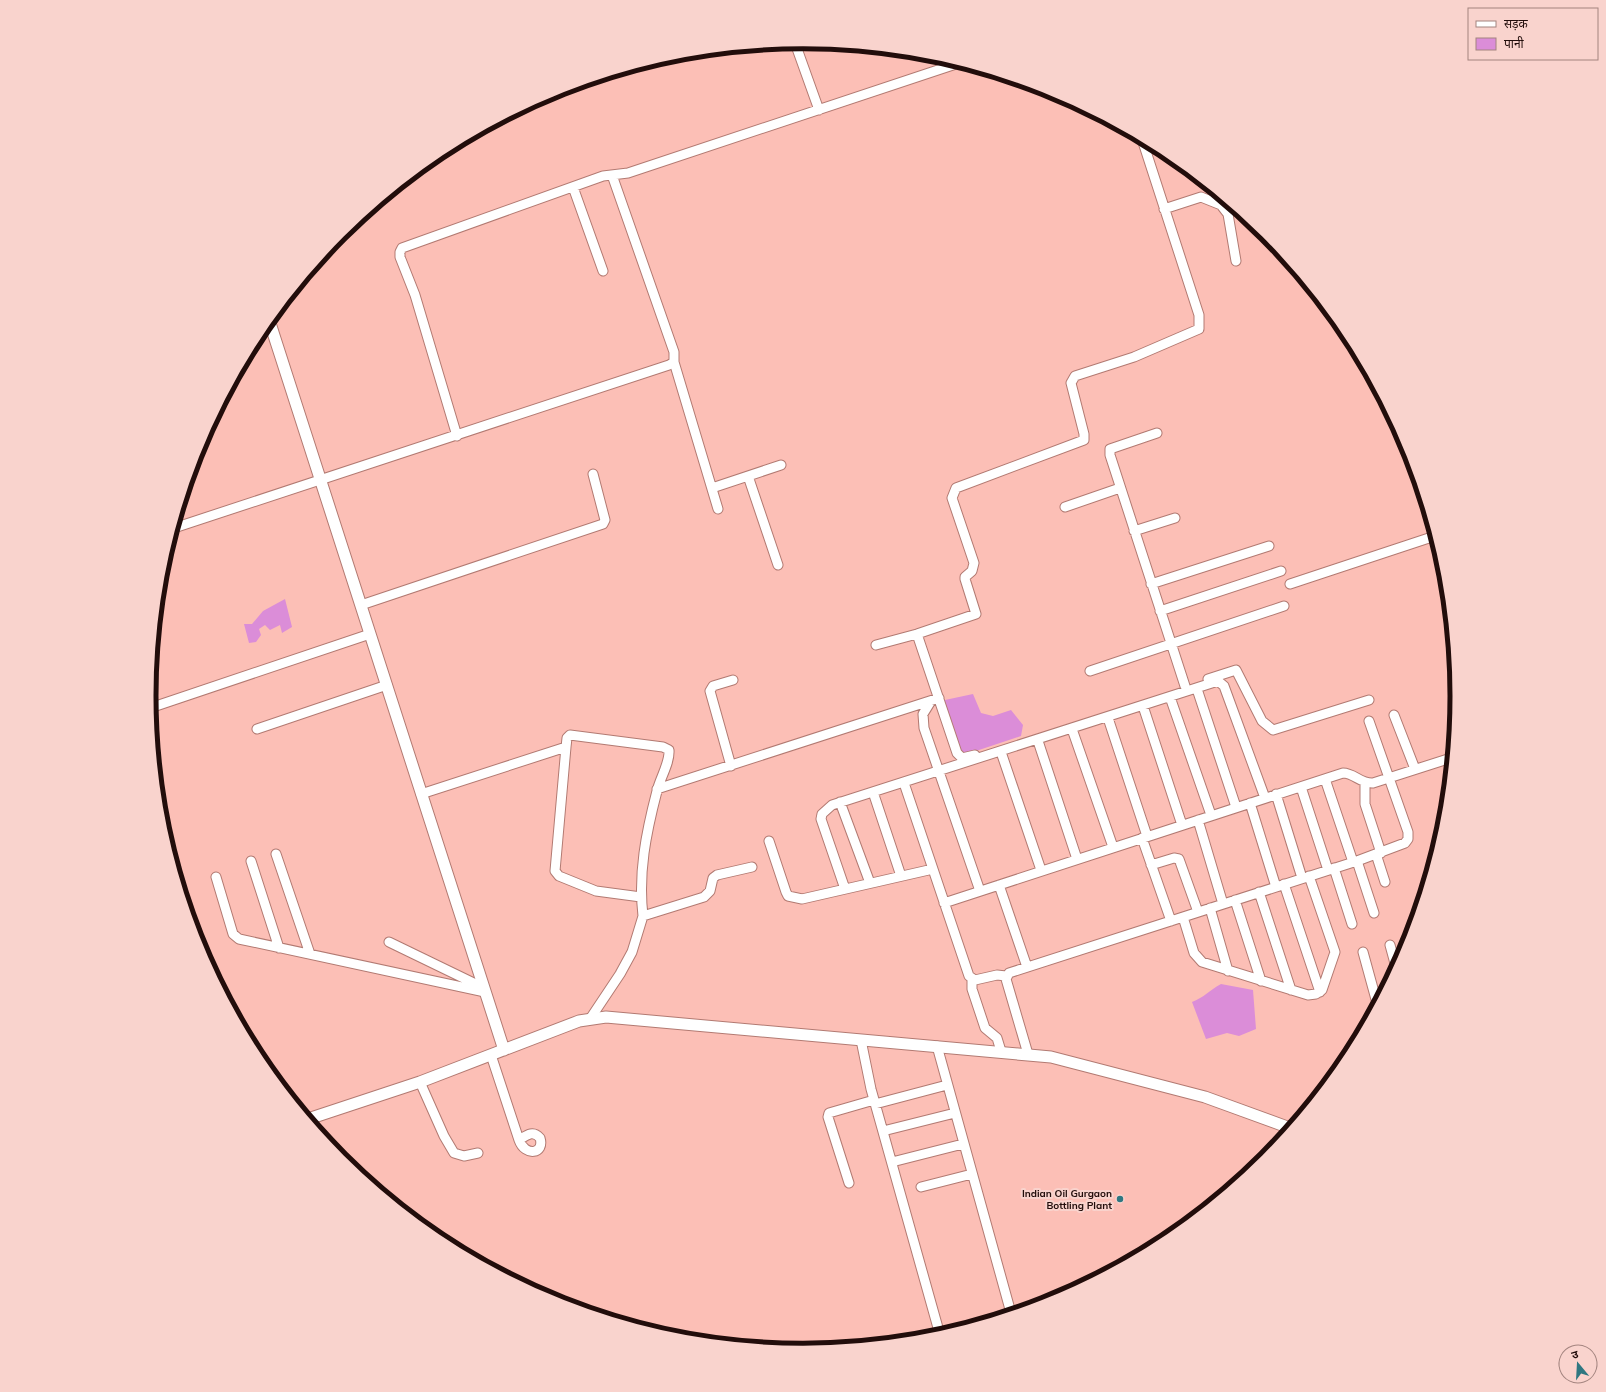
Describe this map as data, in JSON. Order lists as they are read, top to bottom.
{
  "places": ["Indian Oil Gurgaon Bottling Plant"],
  "legend": ["सड़क", "पानी"],
  "north": "top"
}
